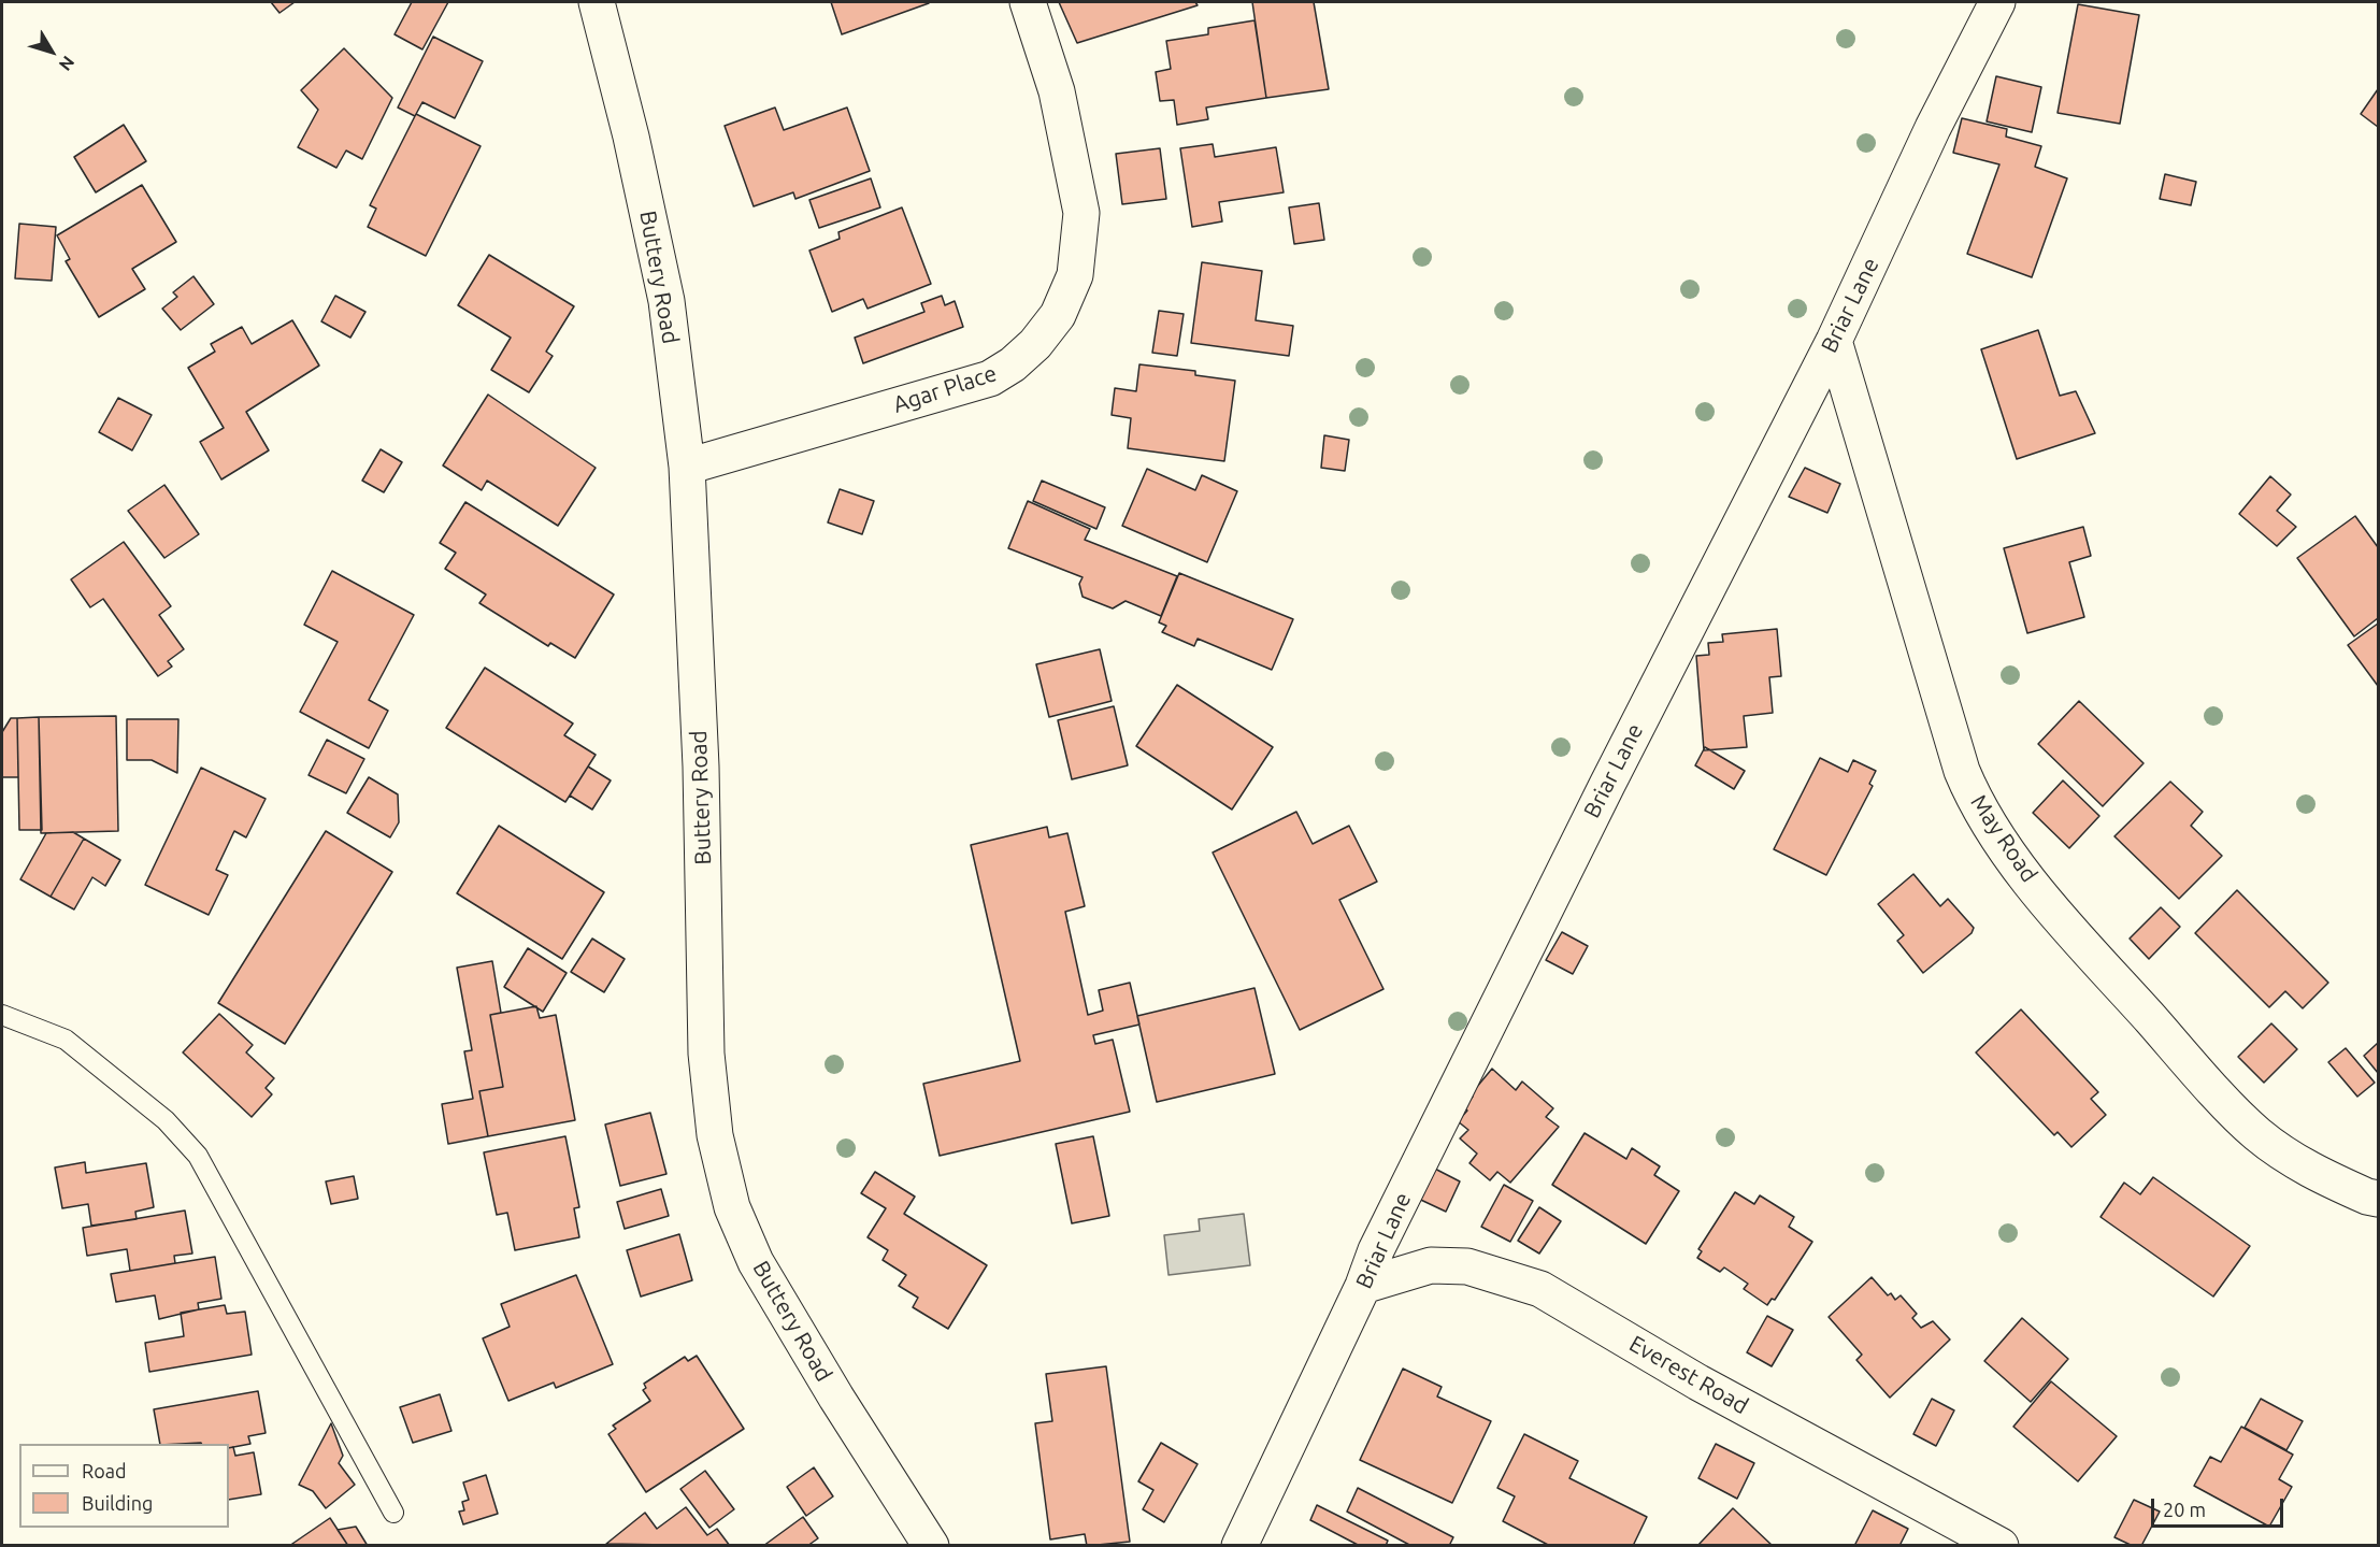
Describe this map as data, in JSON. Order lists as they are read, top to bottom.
{
  "streets": {
    "street": [
      "Buttery Road",
      "Briar Lane",
      "Agar Place",
      "May Road",
      "Everest Road"
    ]
  },
  "crossings": [
    ["Buttery Road", "Agar Place"],
    ["Briar Lane", "May Road"],
    ["Briar Lane", "Everest Road"]
  ],
  "legend": ["Road", "Building"],
  "scale_bar": "20 m",
  "north": "bottom right"
}
